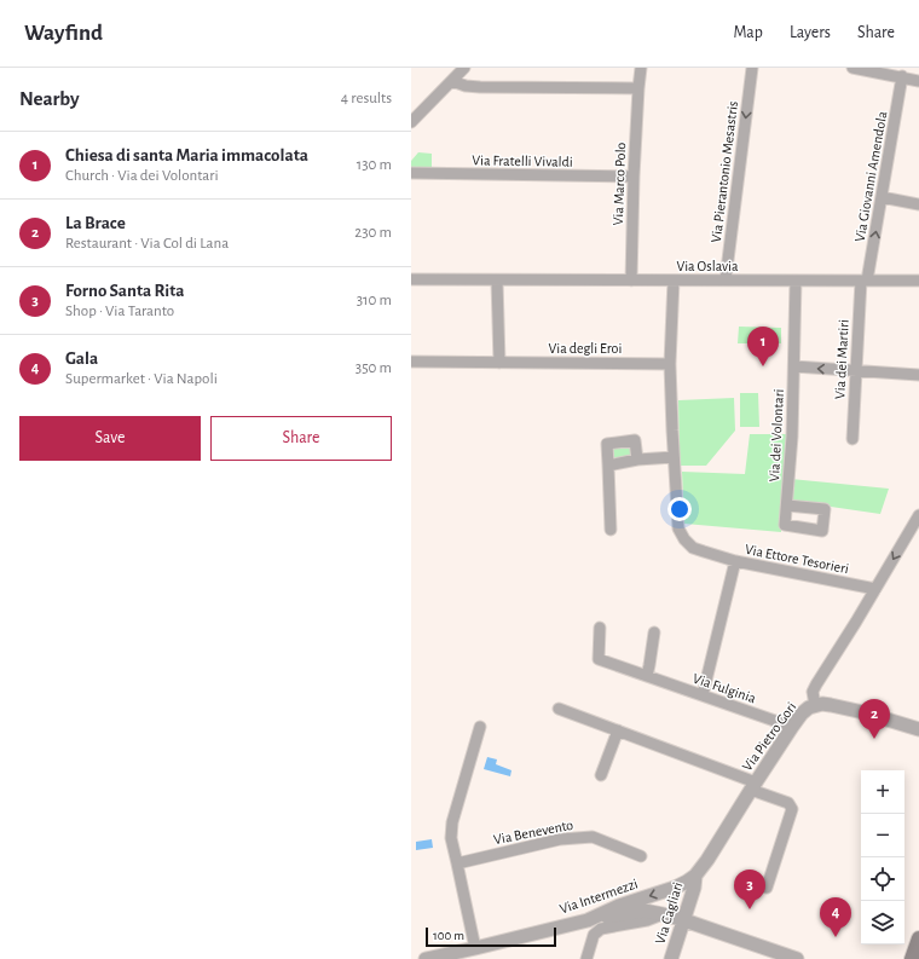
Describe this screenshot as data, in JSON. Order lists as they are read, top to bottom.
{
  "streets": {
    "street": [
      "Via Fratelli Vivaldi",
      "Via Pierantonio Mesastris",
      "Via Giovanni Amendola",
      "Via Marco Polo",
      "Via Oslavia",
      "Via degli Eroi",
      "Via dei Martiri",
      "Via dei Volontari",
      "Via Ettore Tesorieri",
      "Via Fulginia",
      "Via Pietro Gori",
      "Via Benevento",
      "Via Intermezzi",
      "Via Cagliari"
    ]
  },
  "crossings": [
    ["Via Fratelli Vivaldi", "Via Marco Polo"],
    ["Via Pierantonio Mesastris", "Via Oslavia"],
    ["Via Giovanni Amendola", "Via Oslavia"],
    ["Via Giovanni Amendola", "Via dei Martiri"],
    ["Via Marco Polo", "Via Oslavia"],
    ["Via Oslavia", "Via dei Martiri"],
    ["Via Oslavia", "Via dei Volontari"],
    ["Via Ettore Tesorieri", "Via Fulginia"],
    ["Via Ettore Tesorieri", "Via Pietro Gori"],
    ["Via Fulginia", "Via Pietro Gori"],
    ["Via Pietro Gori", "Via Intermezzi"],
    ["Via Pietro Gori", "Via Cagliari"],
    ["Via Intermezzi", "Via Cagliari"]
  ],
  "one_way": ["Via Pierantonio Mesastris", "Via Giovanni Amendola"],
  "scale_bar": "100 m",
  "page": {
    "header": "Wayfind",
    "nav": ["Map", "Layers", "Share"],
    "heading": ["Nearby", "4 results"],
    "list": [
      {
        "mark": "1",
        "name": "Chiesa di santa Maria immacolata",
        "note": "Church · Via dei Volontari",
        "value": "130 m"
      },
      {
        "mark": "2",
        "name": "La Brace",
        "note": "Restaurant · Via Col di Lana",
        "value": "230 m"
      },
      {
        "mark": "3",
        "name": "Forno Santa Rita",
        "note": "Shop · Via Taranto",
        "value": "310 m"
      },
      {
        "mark": "4",
        "name": "Gala",
        "note": "Supermarket · Via Napoli",
        "value": "350 m"
      }
    ],
    "pins": [
      "1",
      "2",
      "3",
      "4"
    ],
    "buttons": ["Save", "Share"],
    "map_buttons": ["+", "−"],
    "scale": "100 m"
  }
}
